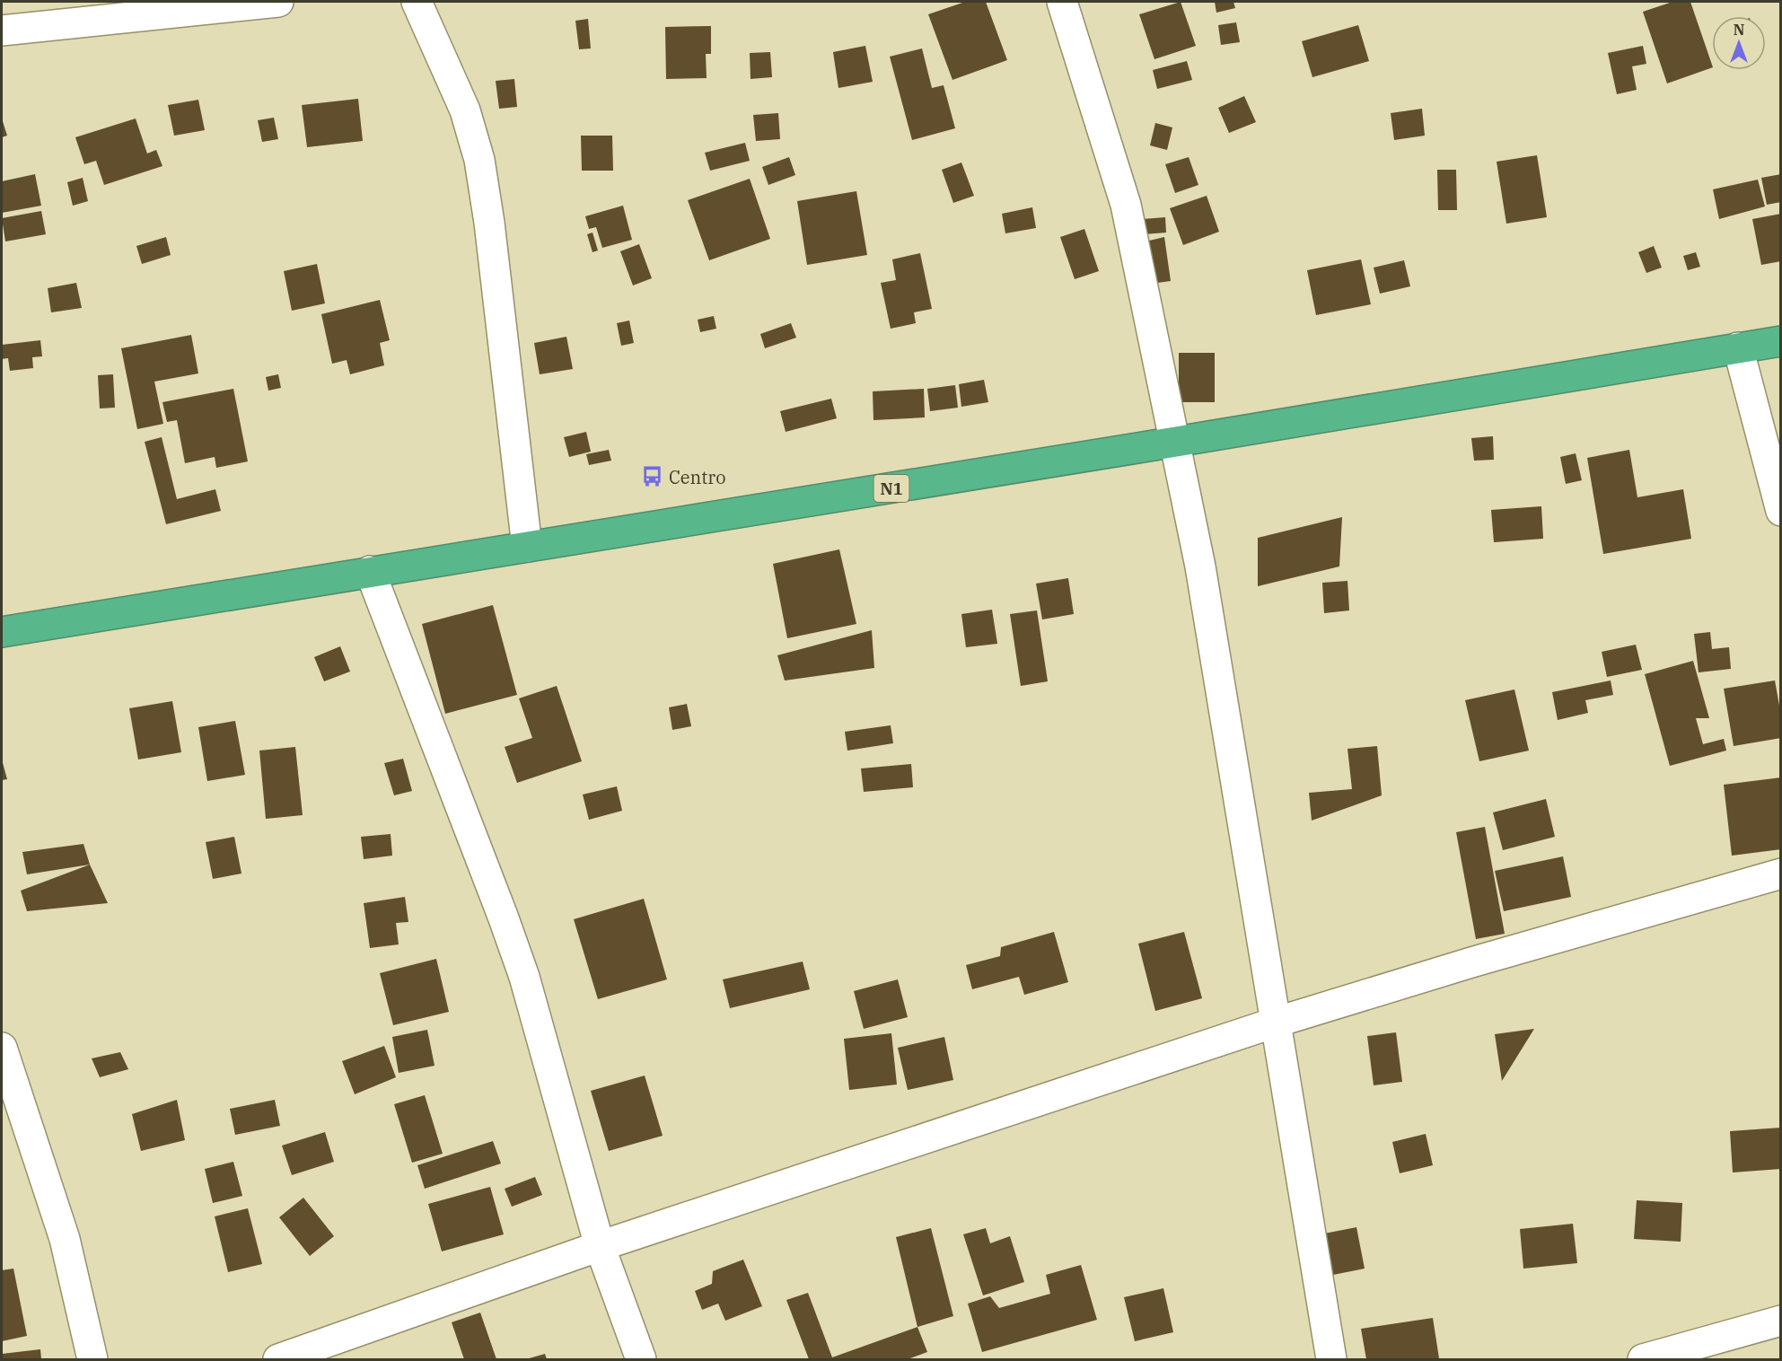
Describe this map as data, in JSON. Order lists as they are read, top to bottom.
{
  "streets": {
    "highway": ["N1"]
  },
  "places": {
    "bus stop": ["Centro"]
  },
  "north": "top"
}
